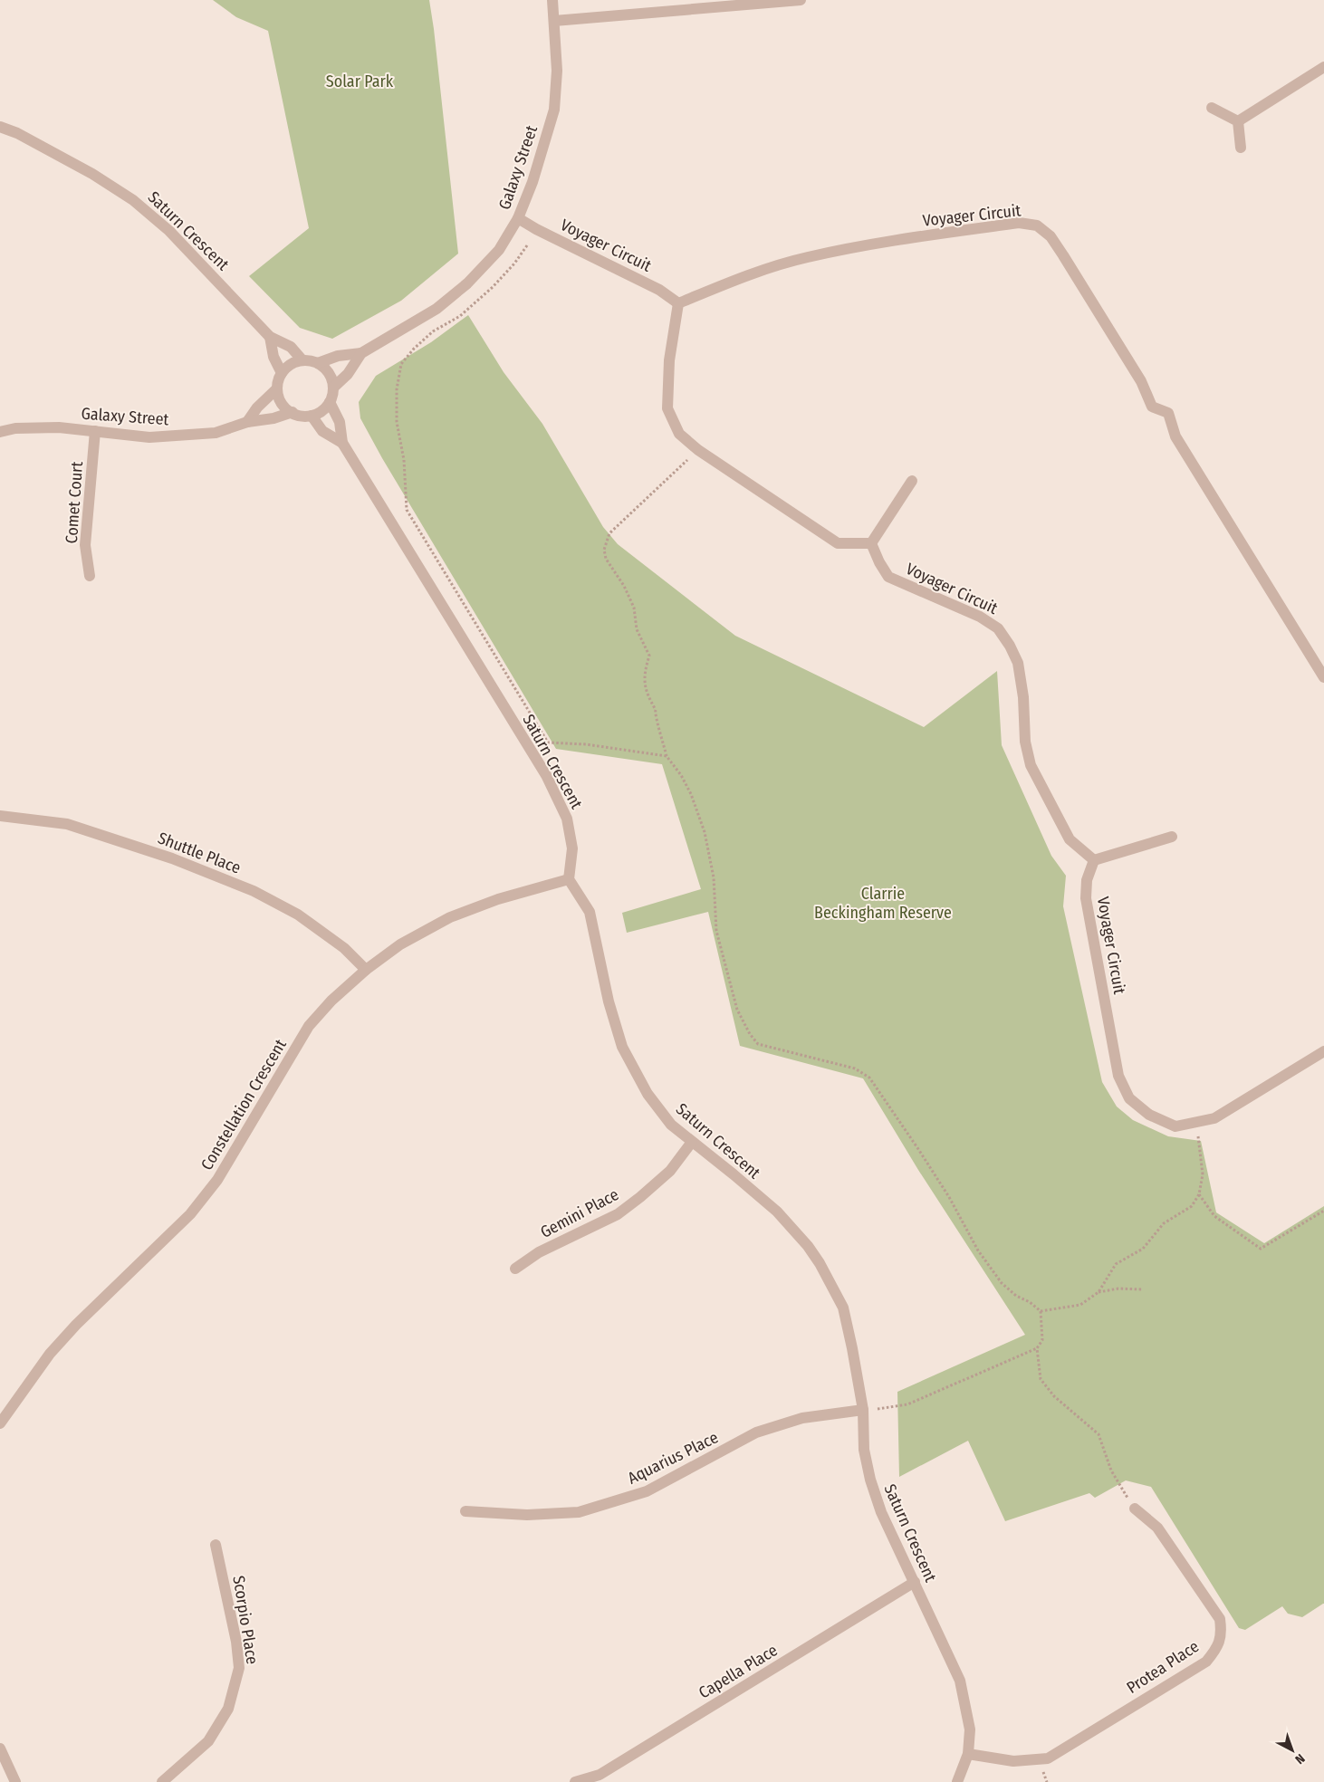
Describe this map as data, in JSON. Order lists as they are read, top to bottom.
{
  "streets": {
    "street": [
      "Galaxy Street",
      "Voyager Circuit",
      "Saturn Crescent",
      "Comet Court",
      "Shuttle Place",
      "Constellation Crescent",
      "Gemini Place",
      "Aquarius Place",
      "Scorpio Place",
      "Protea Place",
      "Capella Place"
    ]
  },
  "crossings": [
    ["Galaxy Street", "Voyager Circuit"],
    ["Galaxy Street", "Saturn Crescent"],
    ["Galaxy Street", "Comet Court"],
    ["Saturn Crescent", "Constellation Crescent"],
    ["Saturn Crescent", "Gemini Place"],
    ["Saturn Crescent", "Aquarius Place"],
    ["Saturn Crescent", "Protea Place"],
    ["Saturn Crescent", "Capella Place"],
    ["Shuttle Place", "Constellation Crescent"]
  ],
  "parks": ["Solar Park", "Clarrie Beckingham Reserve"],
  "north": "bottom right"
}
